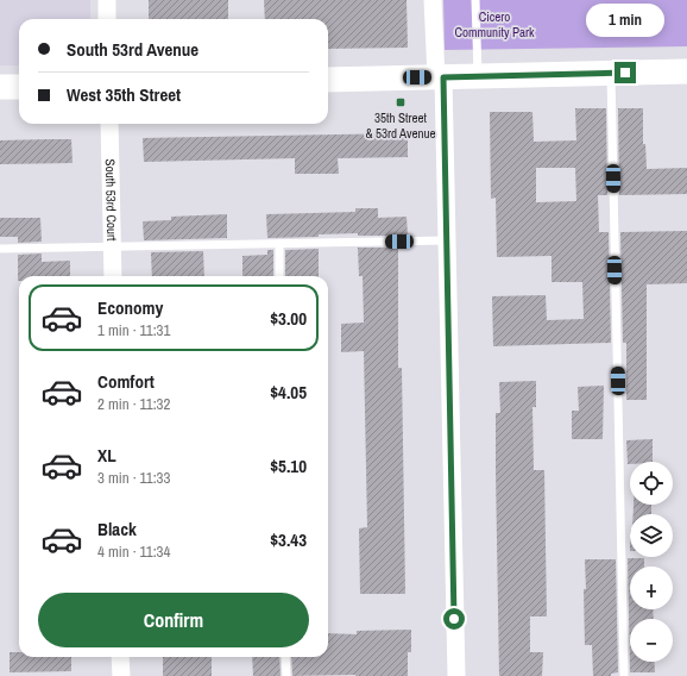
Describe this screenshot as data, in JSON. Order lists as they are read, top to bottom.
{
  "streets": {
    "street": ["South 53rd Court"]
  },
  "parks": ["Cicero Community Park"],
  "places": {
    "transit": ["35th Street & 53rd Avenue"]
  },
  "page": {
    "bubble": "1 min",
    "banner": ["South 53rd Avenue", "West 35th Street"],
    "list": [
      {
        "name": "Economy",
        "note": "1 min · 11:31",
        "value": "$3.00"
      },
      {
        "name": "Comfort",
        "note": "2 min · 11:32",
        "value": "$4.05"
      },
      {
        "name": "XL",
        "note": "3 min · 11:33",
        "value": "$5.10"
      },
      {
        "name": "Black",
        "note": "4 min · 11:34",
        "value": "$3.43"
      }
    ],
    "map_buttons": ["+", "−"],
    "buttons": "Confirm"
  }
}
